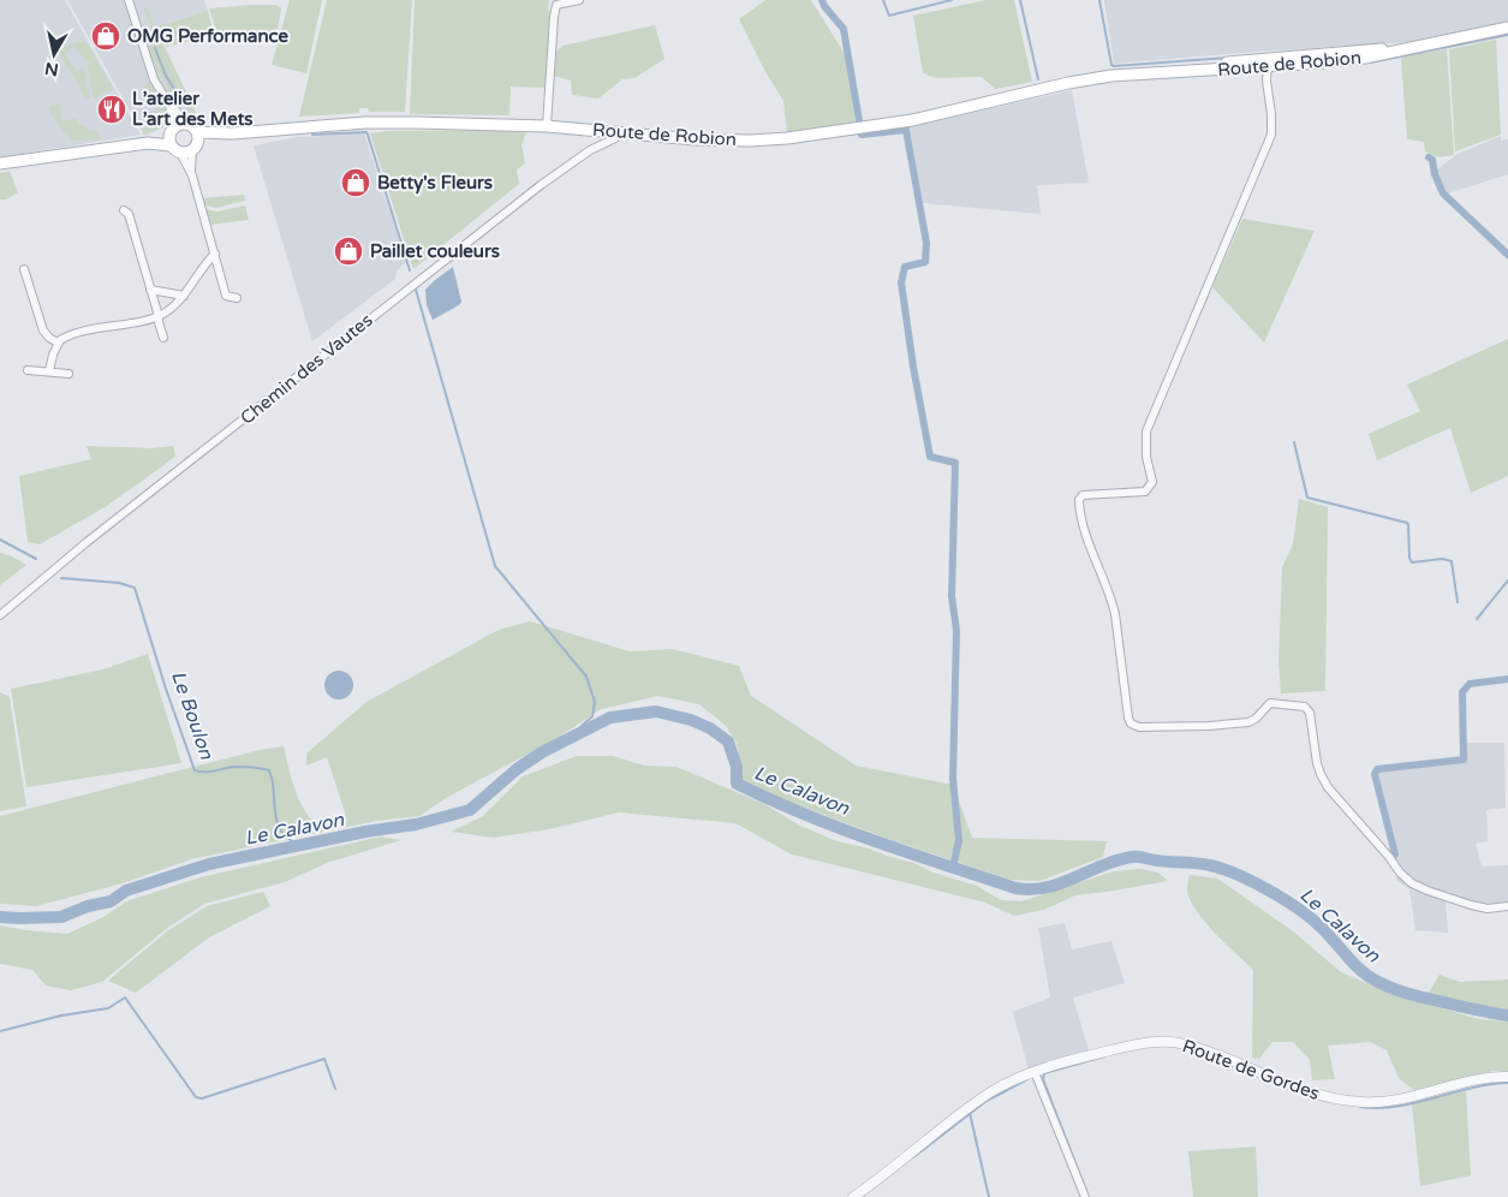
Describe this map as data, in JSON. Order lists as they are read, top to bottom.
{
  "streets": {
    "main road": ["Route de Robion"],
    "street": ["Chemin des Vautes", "Route de Gordes"]
  },
  "crossings": [
    ["Route de Robion", "Chemin des Vautes"]
  ],
  "water": ["Le Boulon", "Le Calavon"],
  "places": {
    "shop": ["OMG Performance", "Betty's Fleurs", "Paillet couleurs"],
    "restaurant": ["L’atelier L’art des Mets"]
  },
  "north": "bottom"
}
